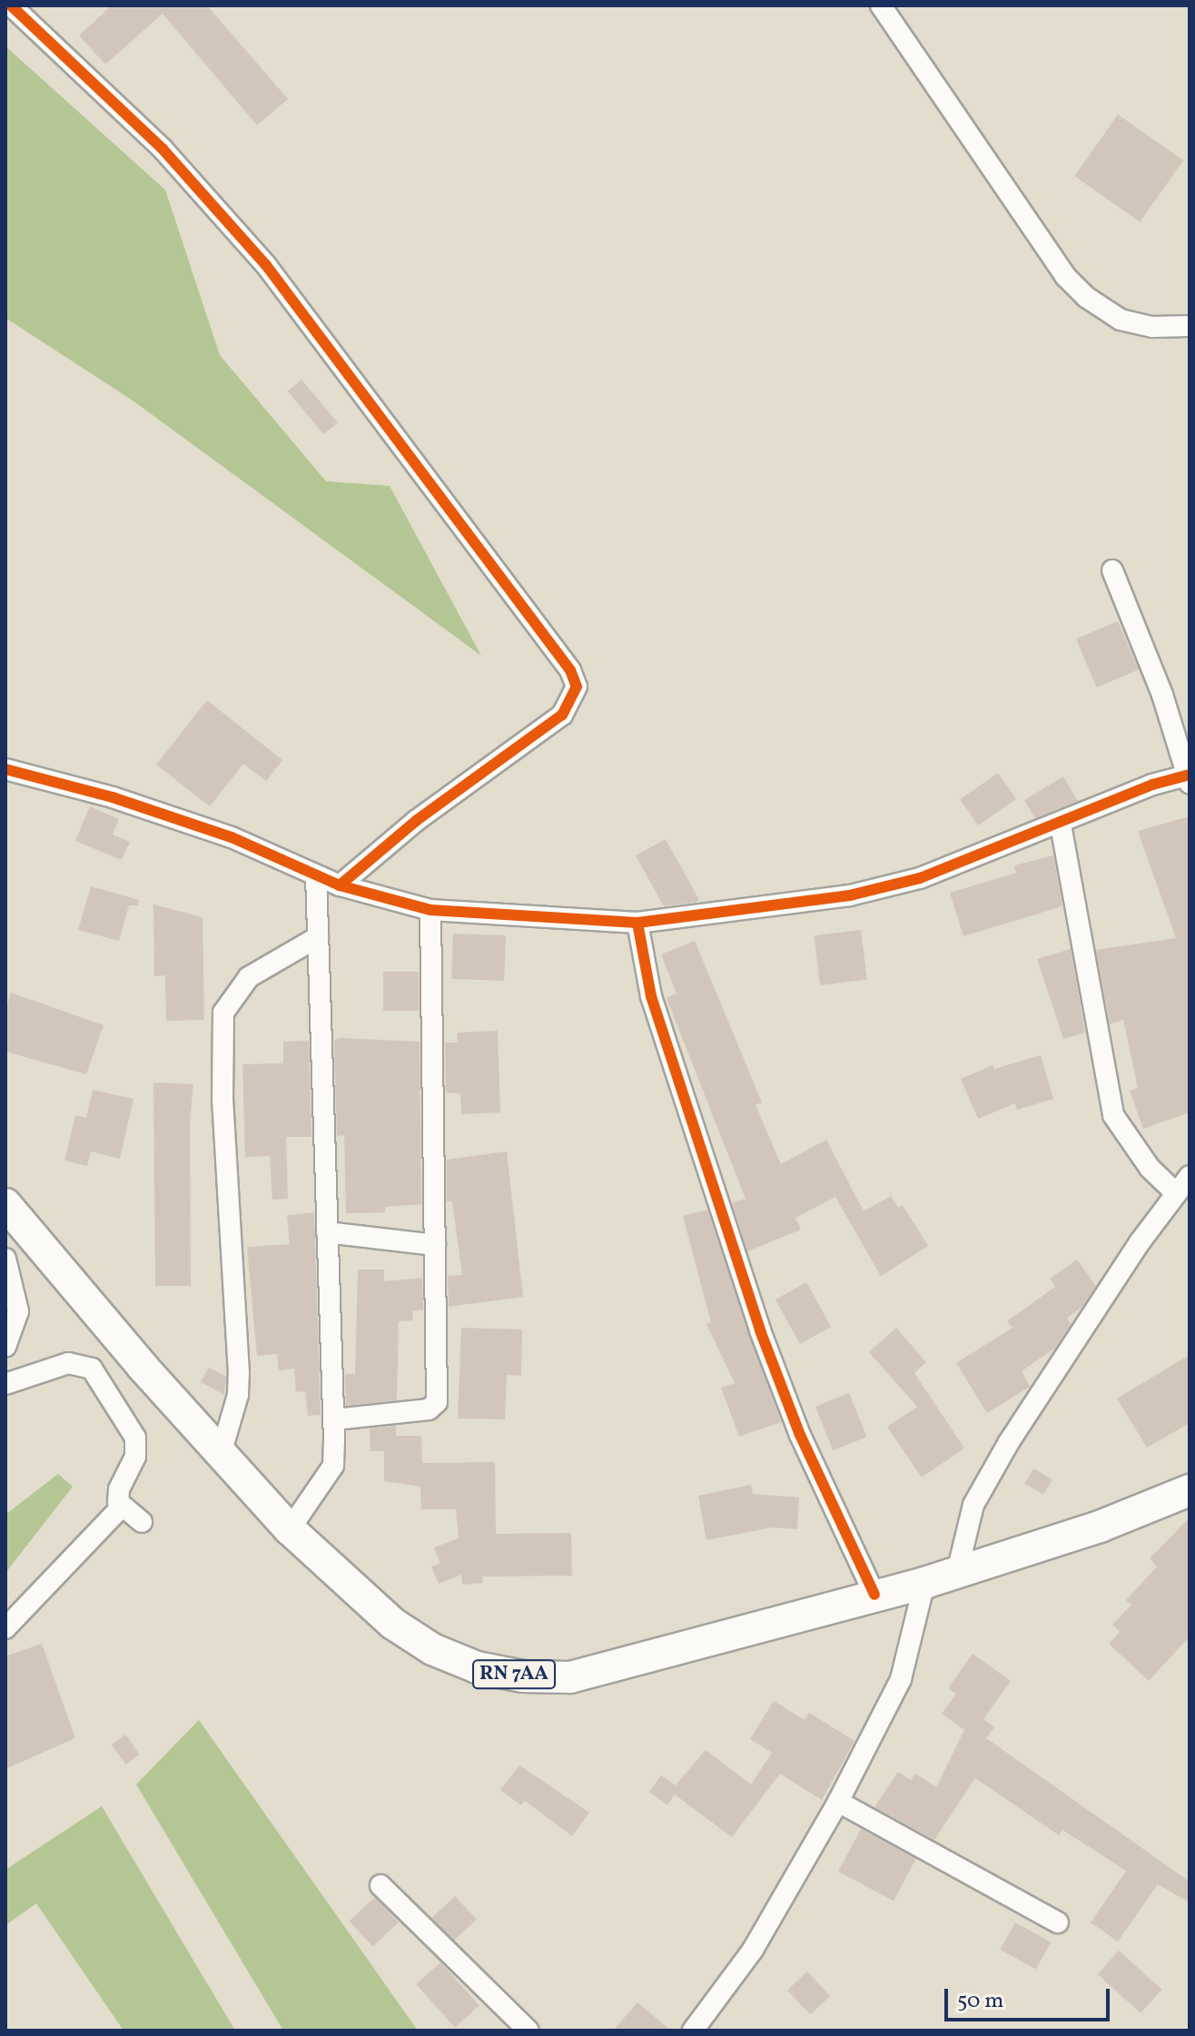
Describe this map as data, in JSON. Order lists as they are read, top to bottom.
{
  "streets": {
    "main road": ["RN 7AA"]
  },
  "scale_bar": "50 m"
}
